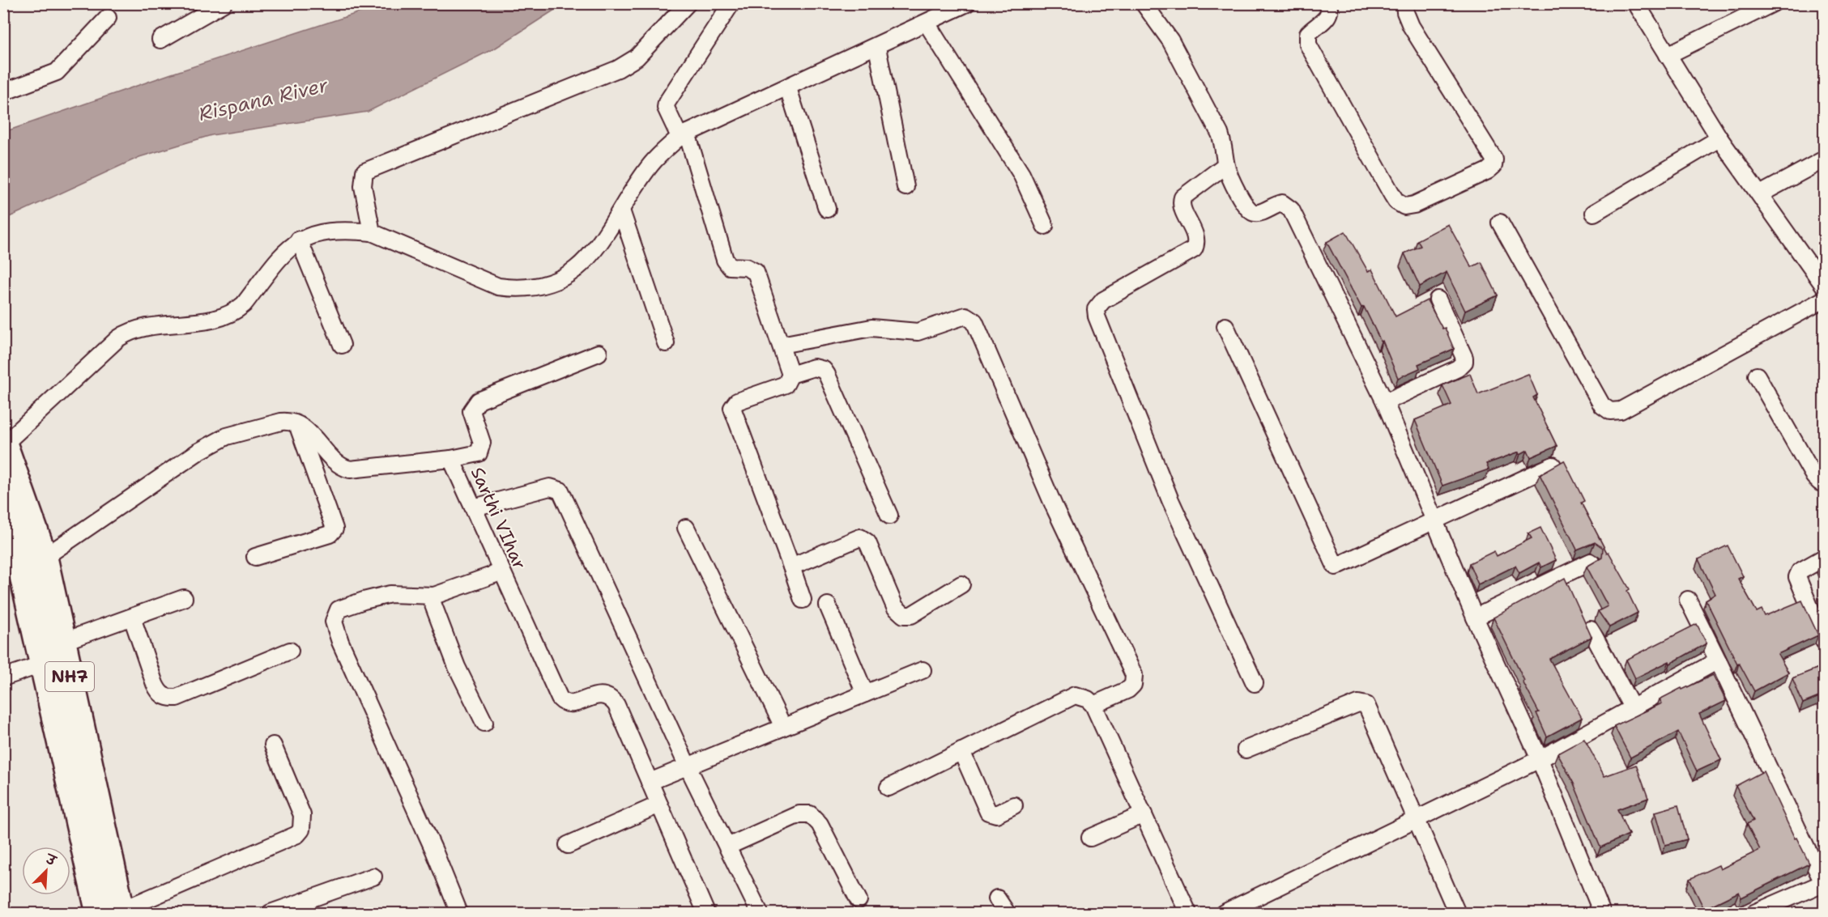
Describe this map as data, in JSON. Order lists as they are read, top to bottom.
{
  "streets": {
    "highway": ["NH7"],
    "street": ["Sarthi VIhar"]
  },
  "water": ["Rispana River"],
  "north": "top right"
}
